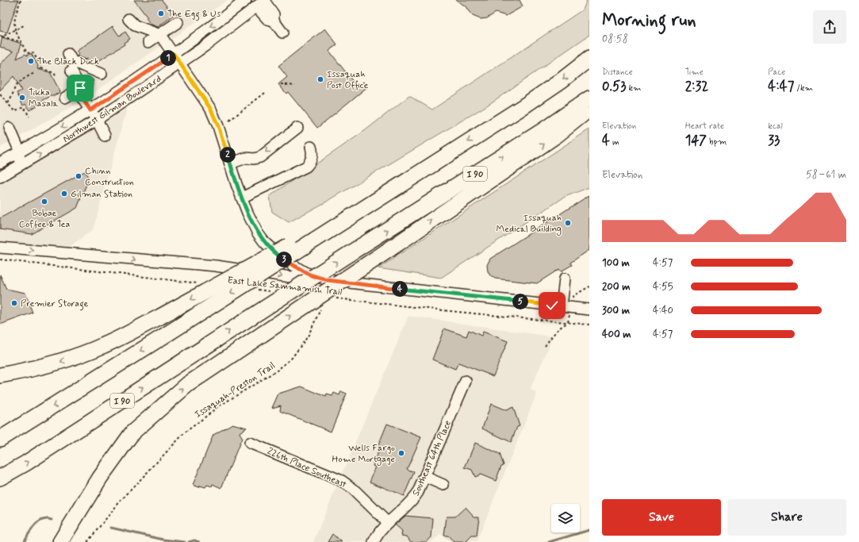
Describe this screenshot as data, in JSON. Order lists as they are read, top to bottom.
{
  "streets": {
    "highway": ["I 90"],
    "street": ["Northwest Gilman Boulevard", "Southeast 64th Place", "226th Place Southeast"],
    "path": ["East Lake Sammamish Trail", "Issaquah-Preston Trail"]
  },
  "crossings": [
    ["Southeast 64th Place", "226th Place Southeast"]
  ],
  "places": [
    "The Egg & Us",
    "The Black Duck",
    "Issaquah Post Office",
    "Tikka Masala",
    "Chinn Construction",
    "Gilman Station",
    "Bobae Coffee & Tea",
    "Issaquah Medical Building",
    "Premier Storage",
    "Wells Fargo Home Mortgage"
  ],
  "page": {
    "heading": ["Morning run", "08:58"],
    "pins": [
      "1",
      "2",
      "3",
      "4",
      "5"
    ],
    "stats": [
      ["Distance", "0.53 km"],
      ["Time", "2:32"],
      ["Pace", "4:47 /km"],
      ["Elevation", "4 m"],
      ["Heart rate", "147 bpm"],
      ["kcal", "33"]
    ],
    "chart": ["Elevation", "58–61 m"],
    "list": [
      {
        "name": "100 m",
        "note": "4:57"
      },
      {
        "name": "200 m",
        "note": "4:55"
      },
      {
        "name": "300 m",
        "note": "4:40"
      },
      {
        "name": "400 m",
        "note": "4:57"
      }
    ],
    "buttons": ["Save", "Share"]
  }
}
